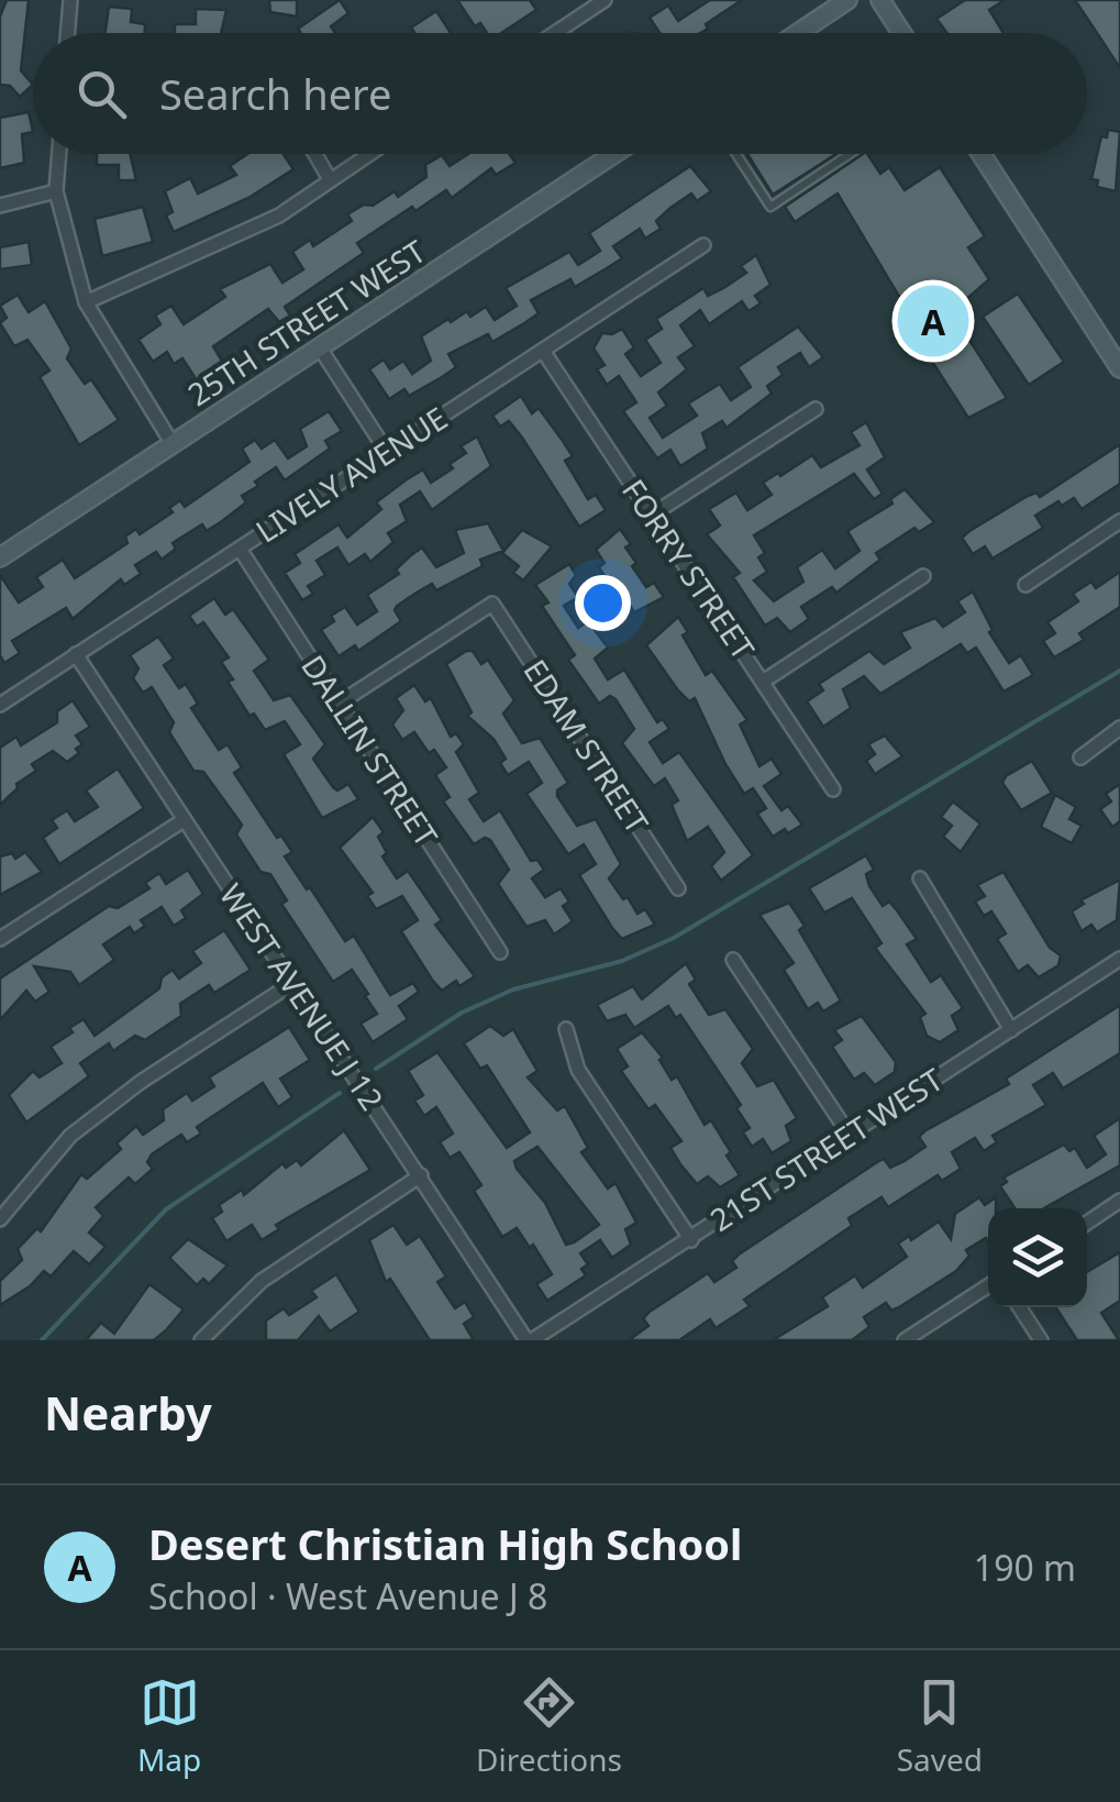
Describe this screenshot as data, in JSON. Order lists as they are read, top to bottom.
{
  "streets": {
    "street": [
      "25TH STREET WEST",
      "LIVELY AVENUE",
      "FORRY STREET",
      "EDAM STREET",
      "DALLIN STREET",
      "WEST AVENUE J 12",
      "21ST STREET WEST"
    ]
  },
  "crossings": [
    ["LIVELY AVENUE", "FORRY STREET"],
    ["LIVELY AVENUE", "DALLIN STREET"],
    ["LIVELY AVENUE", "WEST AVENUE J 12"],
    ["EDAM STREET", "DALLIN STREET"],
    ["WEST AVENUE J 12", "21ST STREET WEST"]
  ],
  "page": {
    "search": "Search here",
    "pins": "A",
    "heading": "Nearby",
    "list": [
      {
        "mark": "A",
        "name": "Desert Christian High School",
        "note": "School · West Avenue J 8",
        "value": "190 m"
      }
    ],
    "nav": ["Map", "Directions", "Saved"]
  }
}
